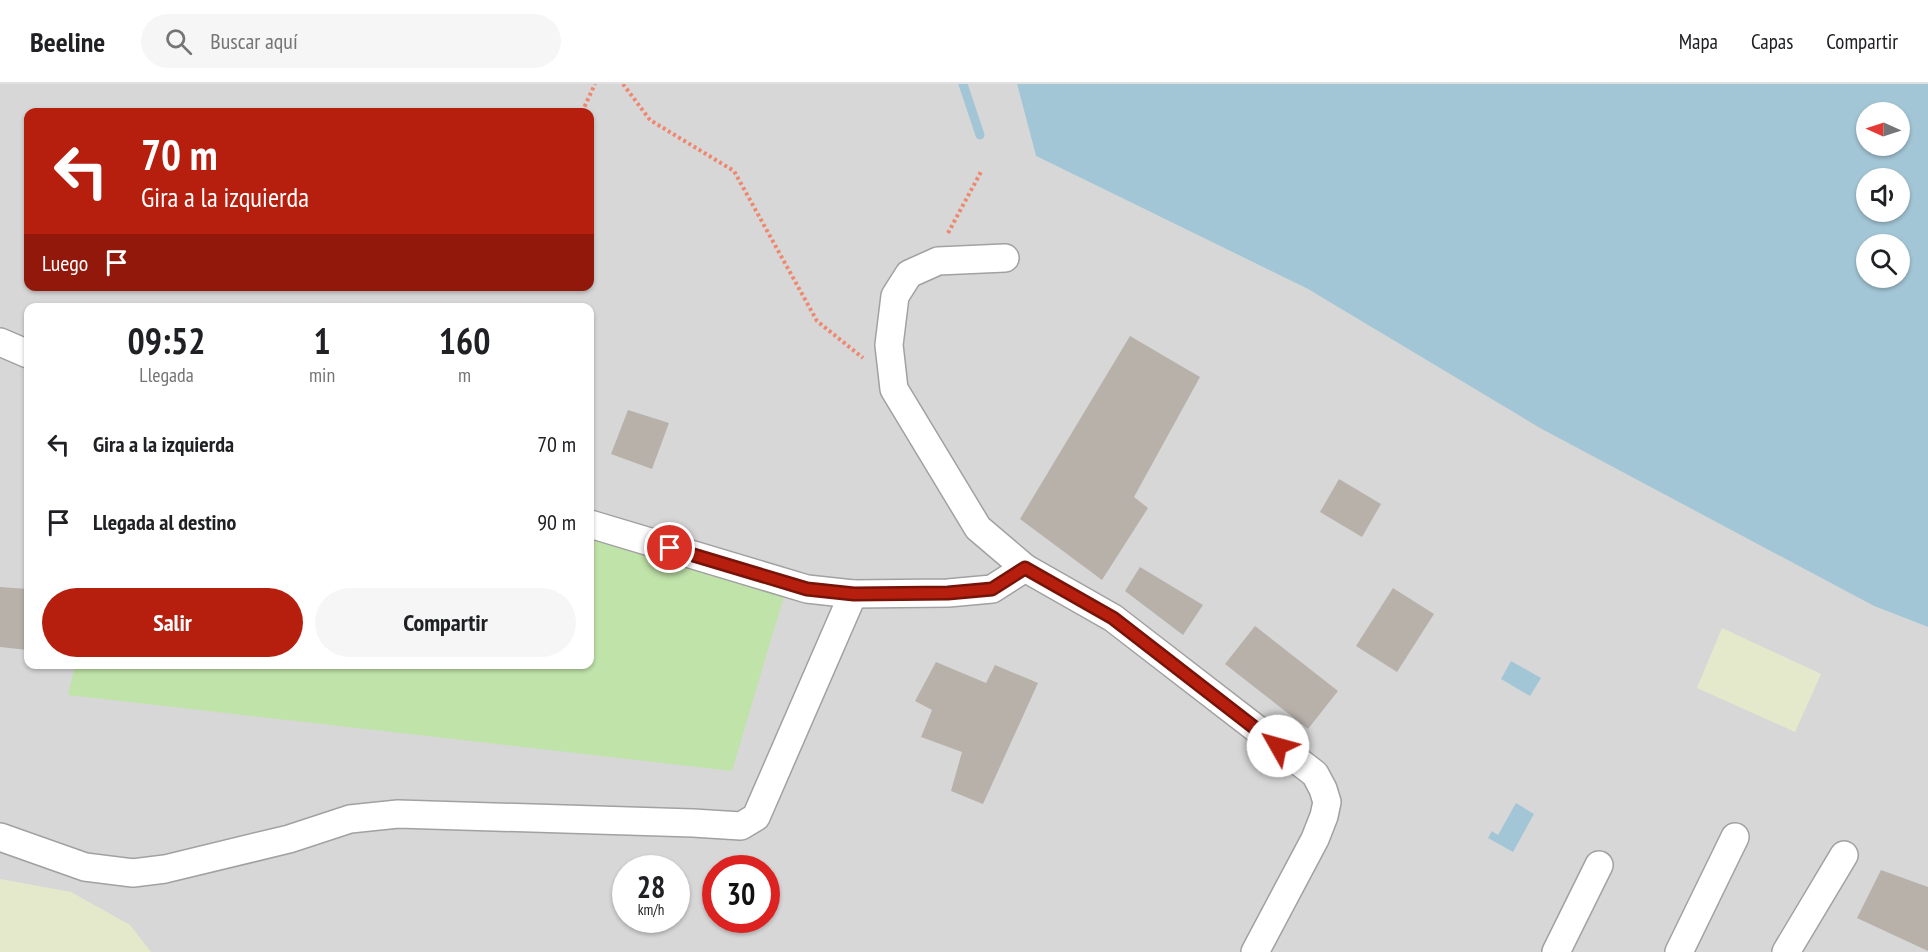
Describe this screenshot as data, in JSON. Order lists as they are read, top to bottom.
{
  "north": "left",
  "page": {
    "header": "Beeline",
    "search": "Buscar aquí",
    "nav": ["Mapa", "Capas", "Compartir"],
    "turn": ["70 m", "Gira a la izquierda"],
    "then": "Luego",
    "eta": [
      "09:52",
      "Llegada",
      "1",
      "min",
      "160",
      "m"
    ],
    "list": [
      {
        "name": "Gira a la izquierda",
        "value": "70 m"
      },
      {
        "name": "Llegada al destino",
        "value": "90 m"
      }
    ],
    "buttons": ["Salir", "Compartir"],
    "speed": "28 km/h",
    "limit": "30"
  }
}
